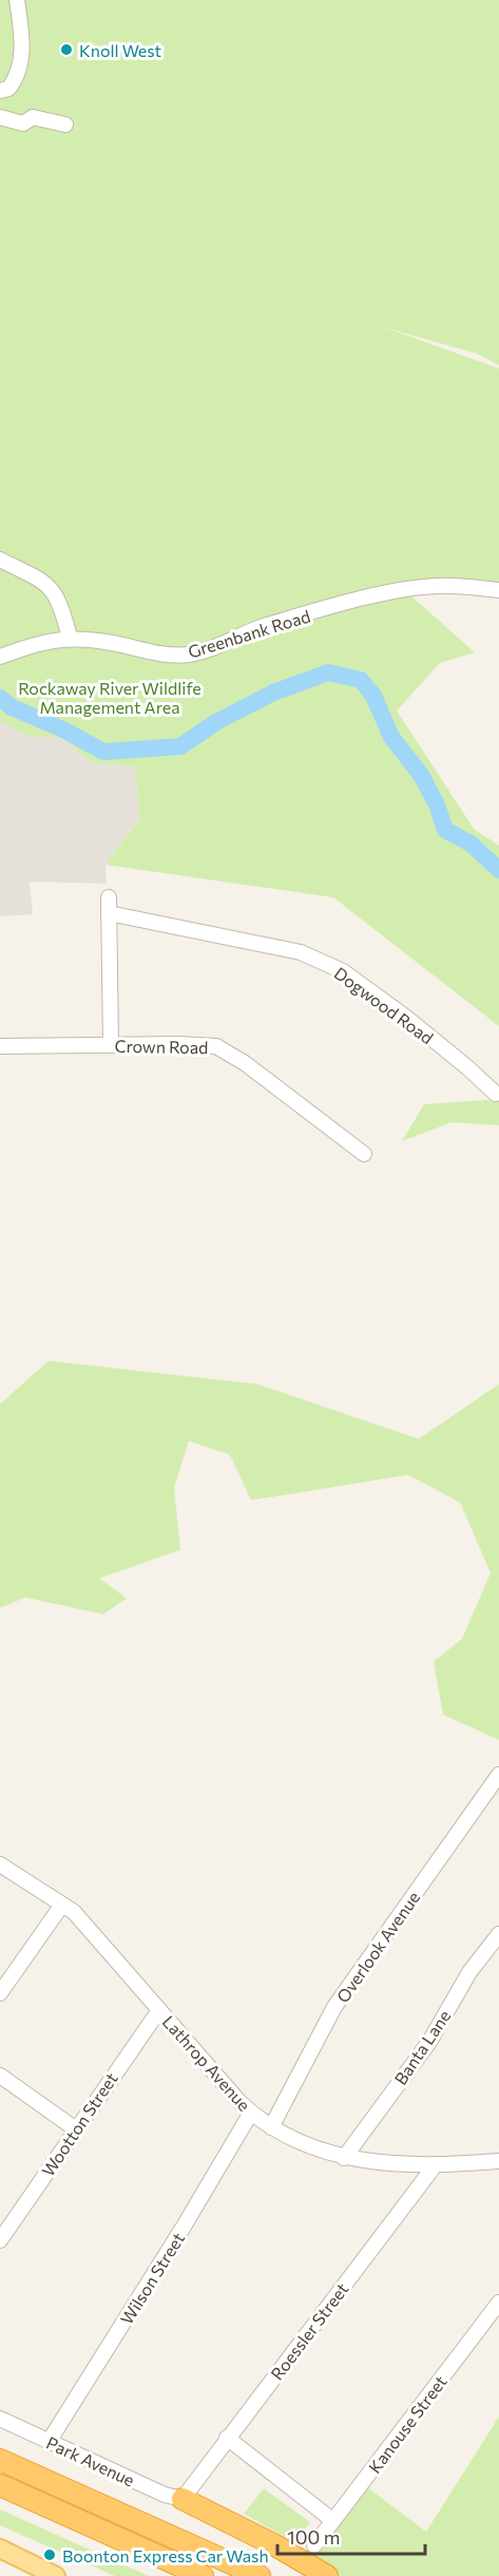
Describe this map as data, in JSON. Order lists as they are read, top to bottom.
{
  "streets": {
    "street": [
      "Greenbank Road",
      "Dogwood Road",
      "Crown Road",
      "Overlook Avenue",
      "Banta Lane",
      "Lathrop Avenue",
      "Wootton Street",
      "Wilson Street",
      "Roessler Street",
      "Kanouse Street",
      "Park Avenue"
    ]
  },
  "crossings": [
    ["Overlook Avenue", "Lathrop Avenue"],
    ["Banta Lane", "Lathrop Avenue"],
    ["Lathrop Avenue", "Wootton Street"],
    ["Lathrop Avenue", "Wilson Street"],
    ["Lathrop Avenue", "Roessler Street"],
    ["Wilson Street", "Park Avenue"],
    ["Roessler Street", "Park Avenue"]
  ],
  "parks": ["Rockaway River Wildlife Management Area"],
  "places": ["Knoll West", "Boonton Express Car Wash"],
  "scale_bar": "100 m"
}
